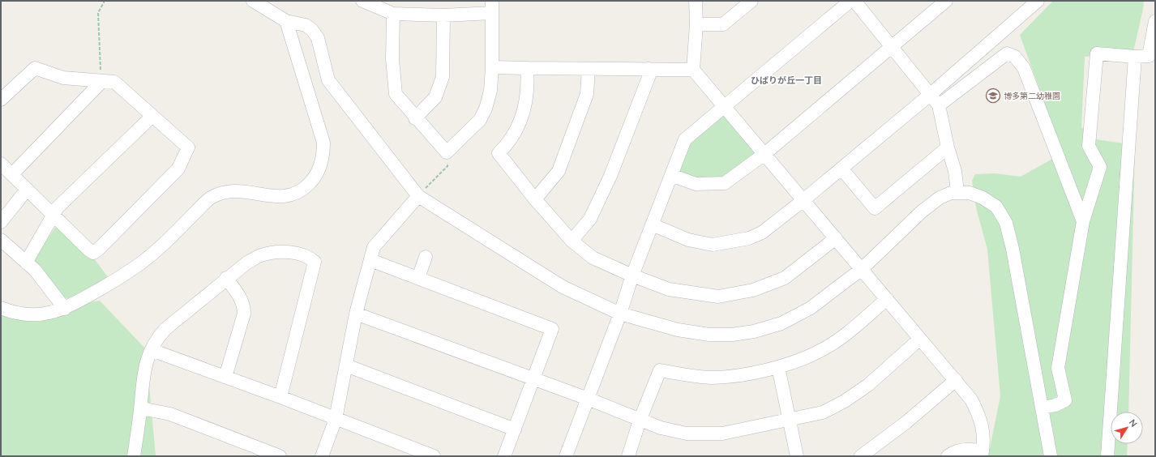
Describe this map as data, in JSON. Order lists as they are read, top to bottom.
{
  "districts": ["ひばりが丘一丁目"],
  "places": {
    "school or university": ["博多第二幼稚園"]
  },
  "north": "top right"
}
